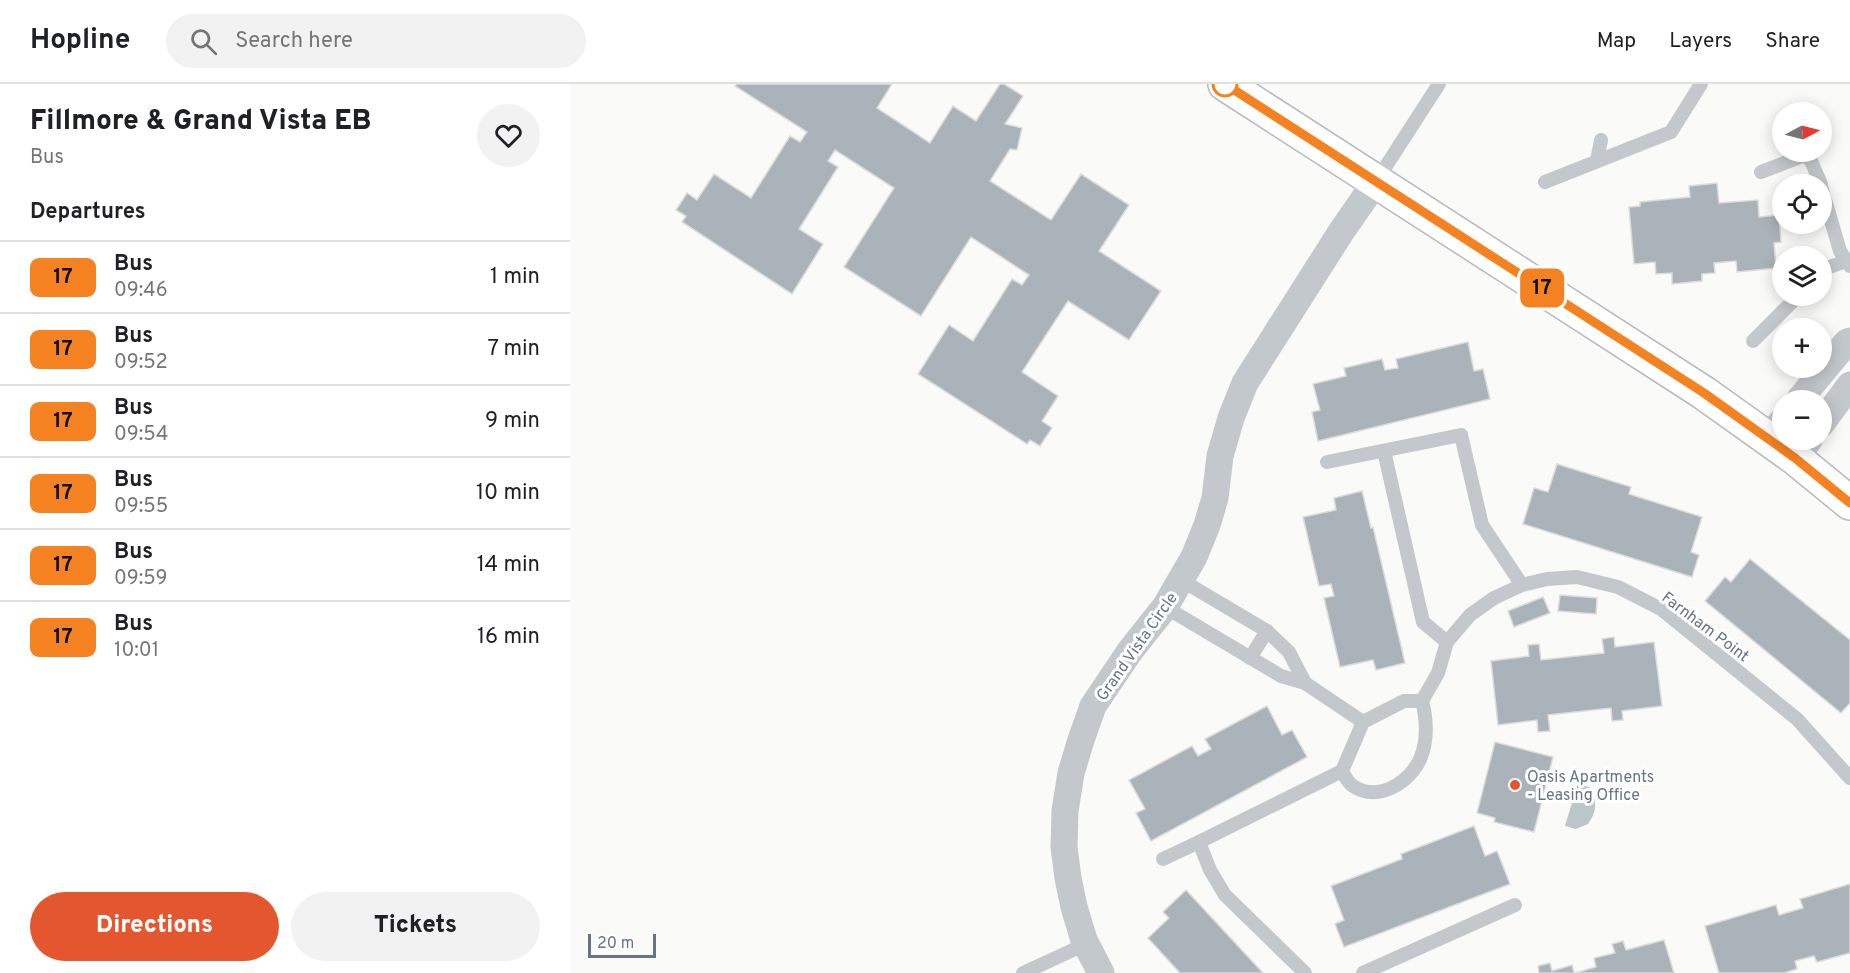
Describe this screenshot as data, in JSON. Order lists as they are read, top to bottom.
{
  "streets": {
    "street": ["Grand Vista Circle"],
    "lane": ["Farnham Point"]
  },
  "places": ["Oasis Apartments - Leasing Office"],
  "lines": ["bus line 17"],
  "scale_bar": "20 m",
  "north": "right",
  "page": {
    "header": "Hopline",
    "search": "Search here",
    "nav": ["Map", "Layers", "Share"],
    "heading": [
      ["Fillmore & Grand Vista EB", "Bus"],
      "Departures"
    ],
    "on_map": "17",
    "map_buttons": ["+", "−"],
    "list": [
      {
        "mark": "17",
        "name": "Bus",
        "note": "09:46",
        "value": "1 min"
      },
      {
        "mark": "17",
        "name": "Bus",
        "note": "09:52",
        "value": "7 min"
      },
      {
        "mark": "17",
        "name": "Bus",
        "note": "09:54",
        "value": "9 min"
      },
      {
        "mark": "17",
        "name": "Bus",
        "note": "09:55",
        "value": "10 min"
      },
      {
        "mark": "17",
        "name": "Bus",
        "note": "09:59",
        "value": "14 min"
      },
      {
        "mark": "17",
        "name": "Bus",
        "note": "10:01",
        "value": "16 min"
      }
    ],
    "buttons": ["Directions", "Tickets"],
    "scale": "20 m"
  }
}
